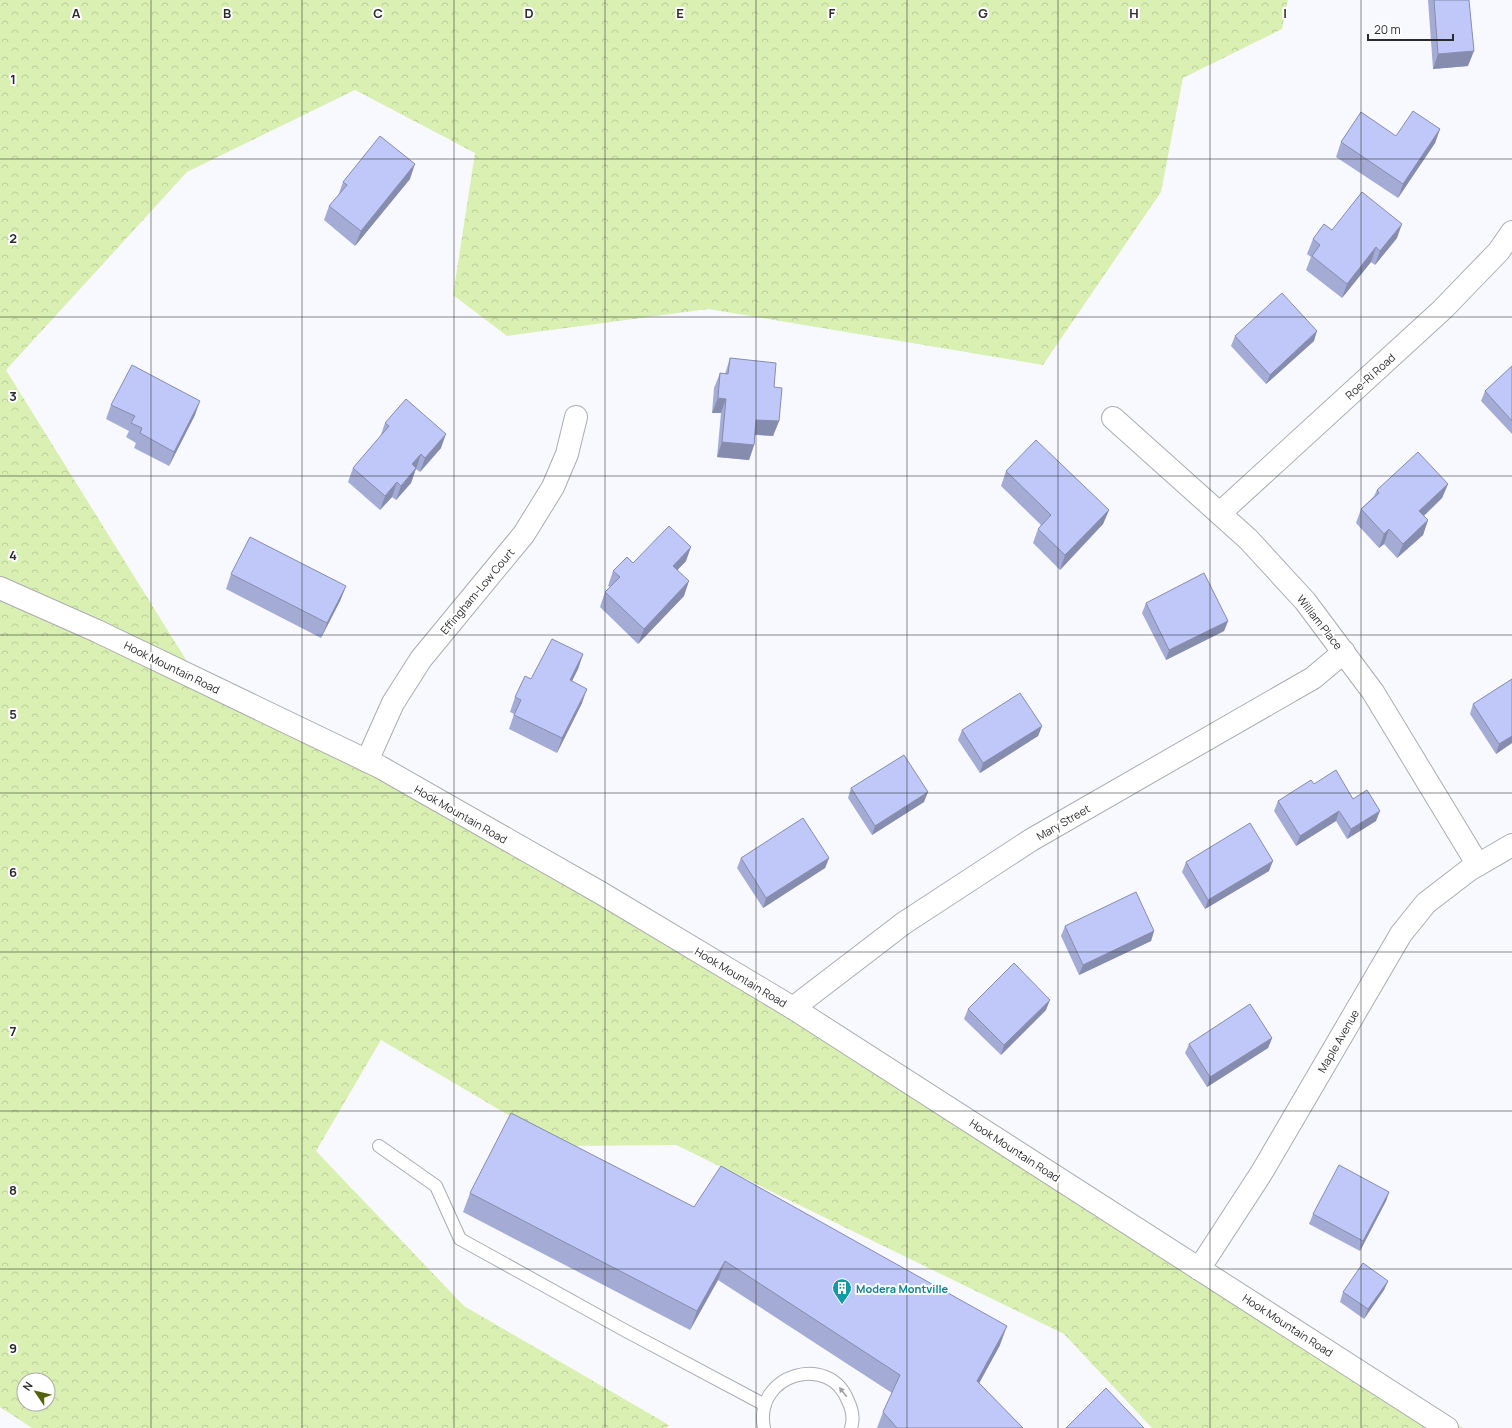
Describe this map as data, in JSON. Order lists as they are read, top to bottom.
{
  "streets": {
    "street": [
      "Roe-Ri Road",
      "Effingham-Low Court",
      "William Place",
      "Hook Mountain Road",
      "Mary Street",
      "Maple Avenue"
    ]
  },
  "crossings": [
    ["Roe-Ri Road", "William Place"],
    ["Effingham-Low Court", "Hook Mountain Road"],
    ["William Place", "Mary Street"],
    ["William Place", "Maple Avenue"],
    ["Hook Mountain Road", "Mary Street"],
    ["Hook Mountain Road", "Maple Avenue"]
  ],
  "places": {
    "building": ["Modera Montville"]
  },
  "scale_bar": "20 m",
  "north": "top left",
  "grid": {
    "columns": [
      "A",
      "B",
      "C",
      "D",
      "E",
      "F",
      "G",
      "H",
      "I"
    ],
    "rows": [
      "1",
      "2",
      "3",
      "4",
      "5",
      "6",
      "7",
      "8",
      "9"
    ]
  }
}
